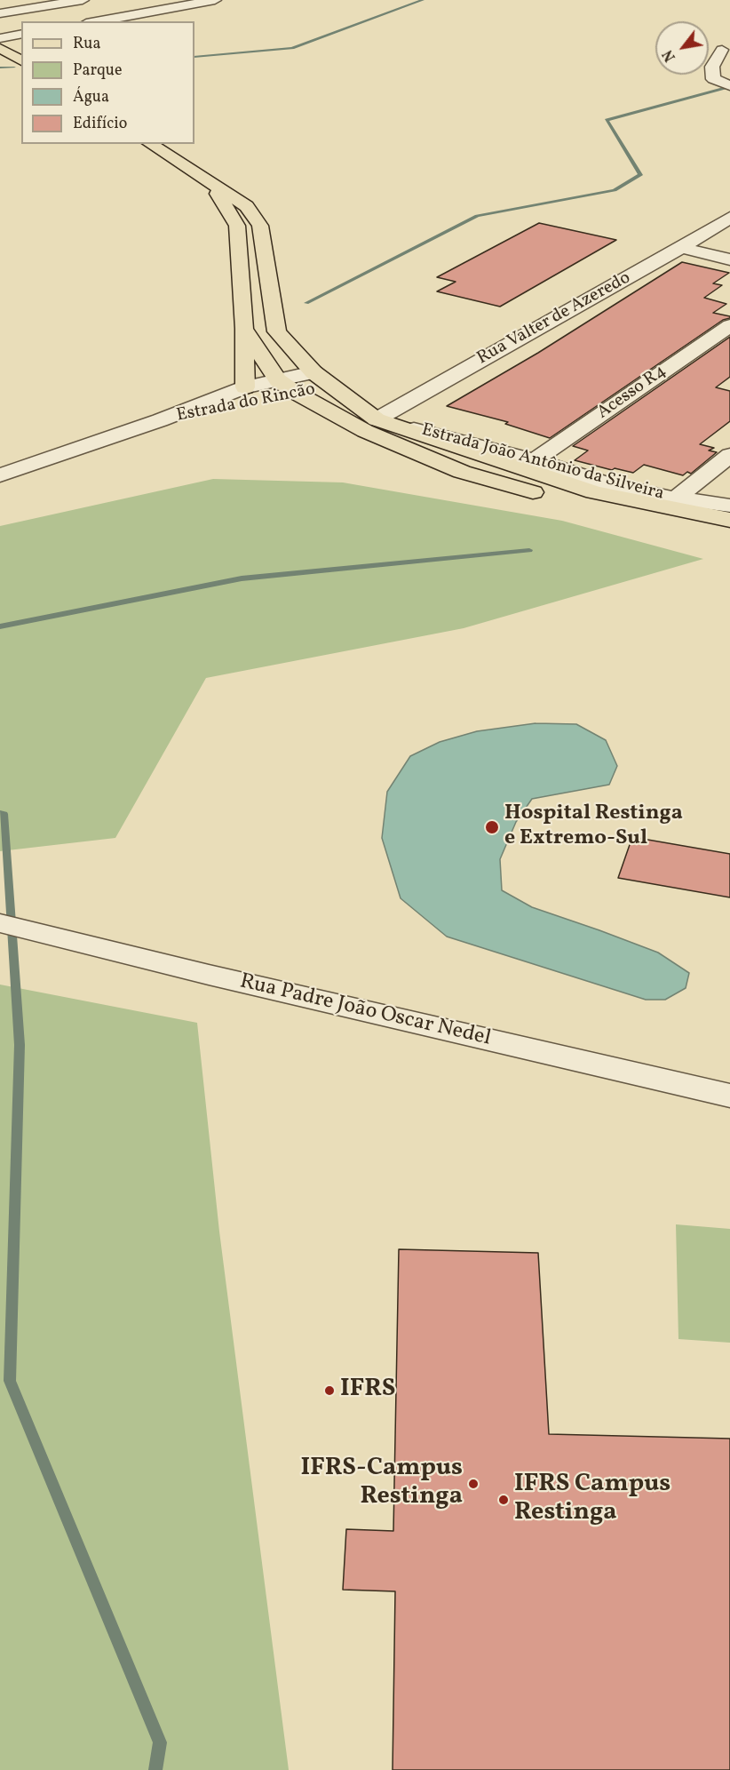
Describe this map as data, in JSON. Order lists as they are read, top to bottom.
{
  "streets": {
    "main road": ["Estrada João Antônio da Silveira"],
    "street": [
      "Rua Valter de Azeredo",
      "Acesso R4",
      "Estrada do Rincão",
      "Rua Padre João Oscar Nedel"
    ]
  },
  "crossings": [
    ["Rua Valter de Azeredo", "Estrada João Antônio da Silveira"],
    ["Acesso R4", "Estrada João Antônio da Silveira"],
    ["Estrada do Rincão", "Estrada João Antônio da Silveira"]
  ],
  "places": [
    "Hospital Restinga e Extremo-Sul",
    "IFRS",
    "IFRS-Campus Restinga",
    "IFRS Campus Restinga"
  ],
  "legend": [
    "Rua",
    "Parque",
    "Água",
    "Edifício"
  ],
  "north": "bottom left"
}
